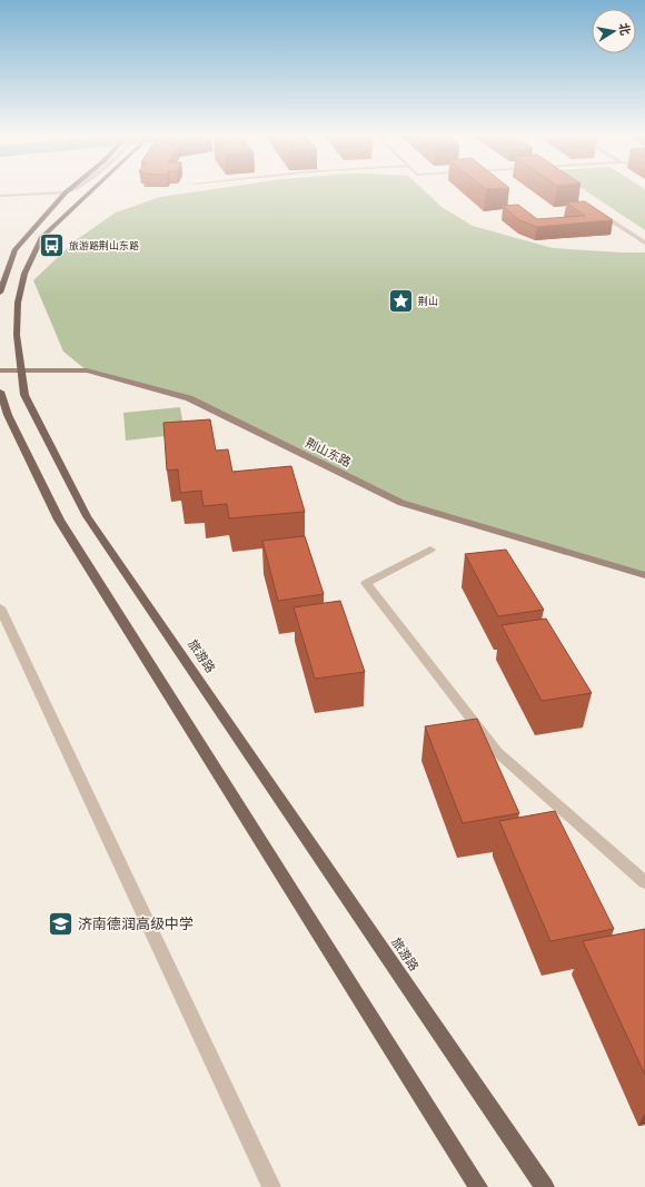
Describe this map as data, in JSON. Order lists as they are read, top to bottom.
{
  "streets": {
    "main road": ["旅游路"],
    "street": ["荆山东路"]
  },
  "crossings": [
    ["荆山东路", "旅游路"]
  ],
  "places": {
    "bus stop": ["旅游路荆山东路"],
    "place": ["荆山"],
    "school or university": ["济南德润高级中学"]
  },
  "north": "right"
}
